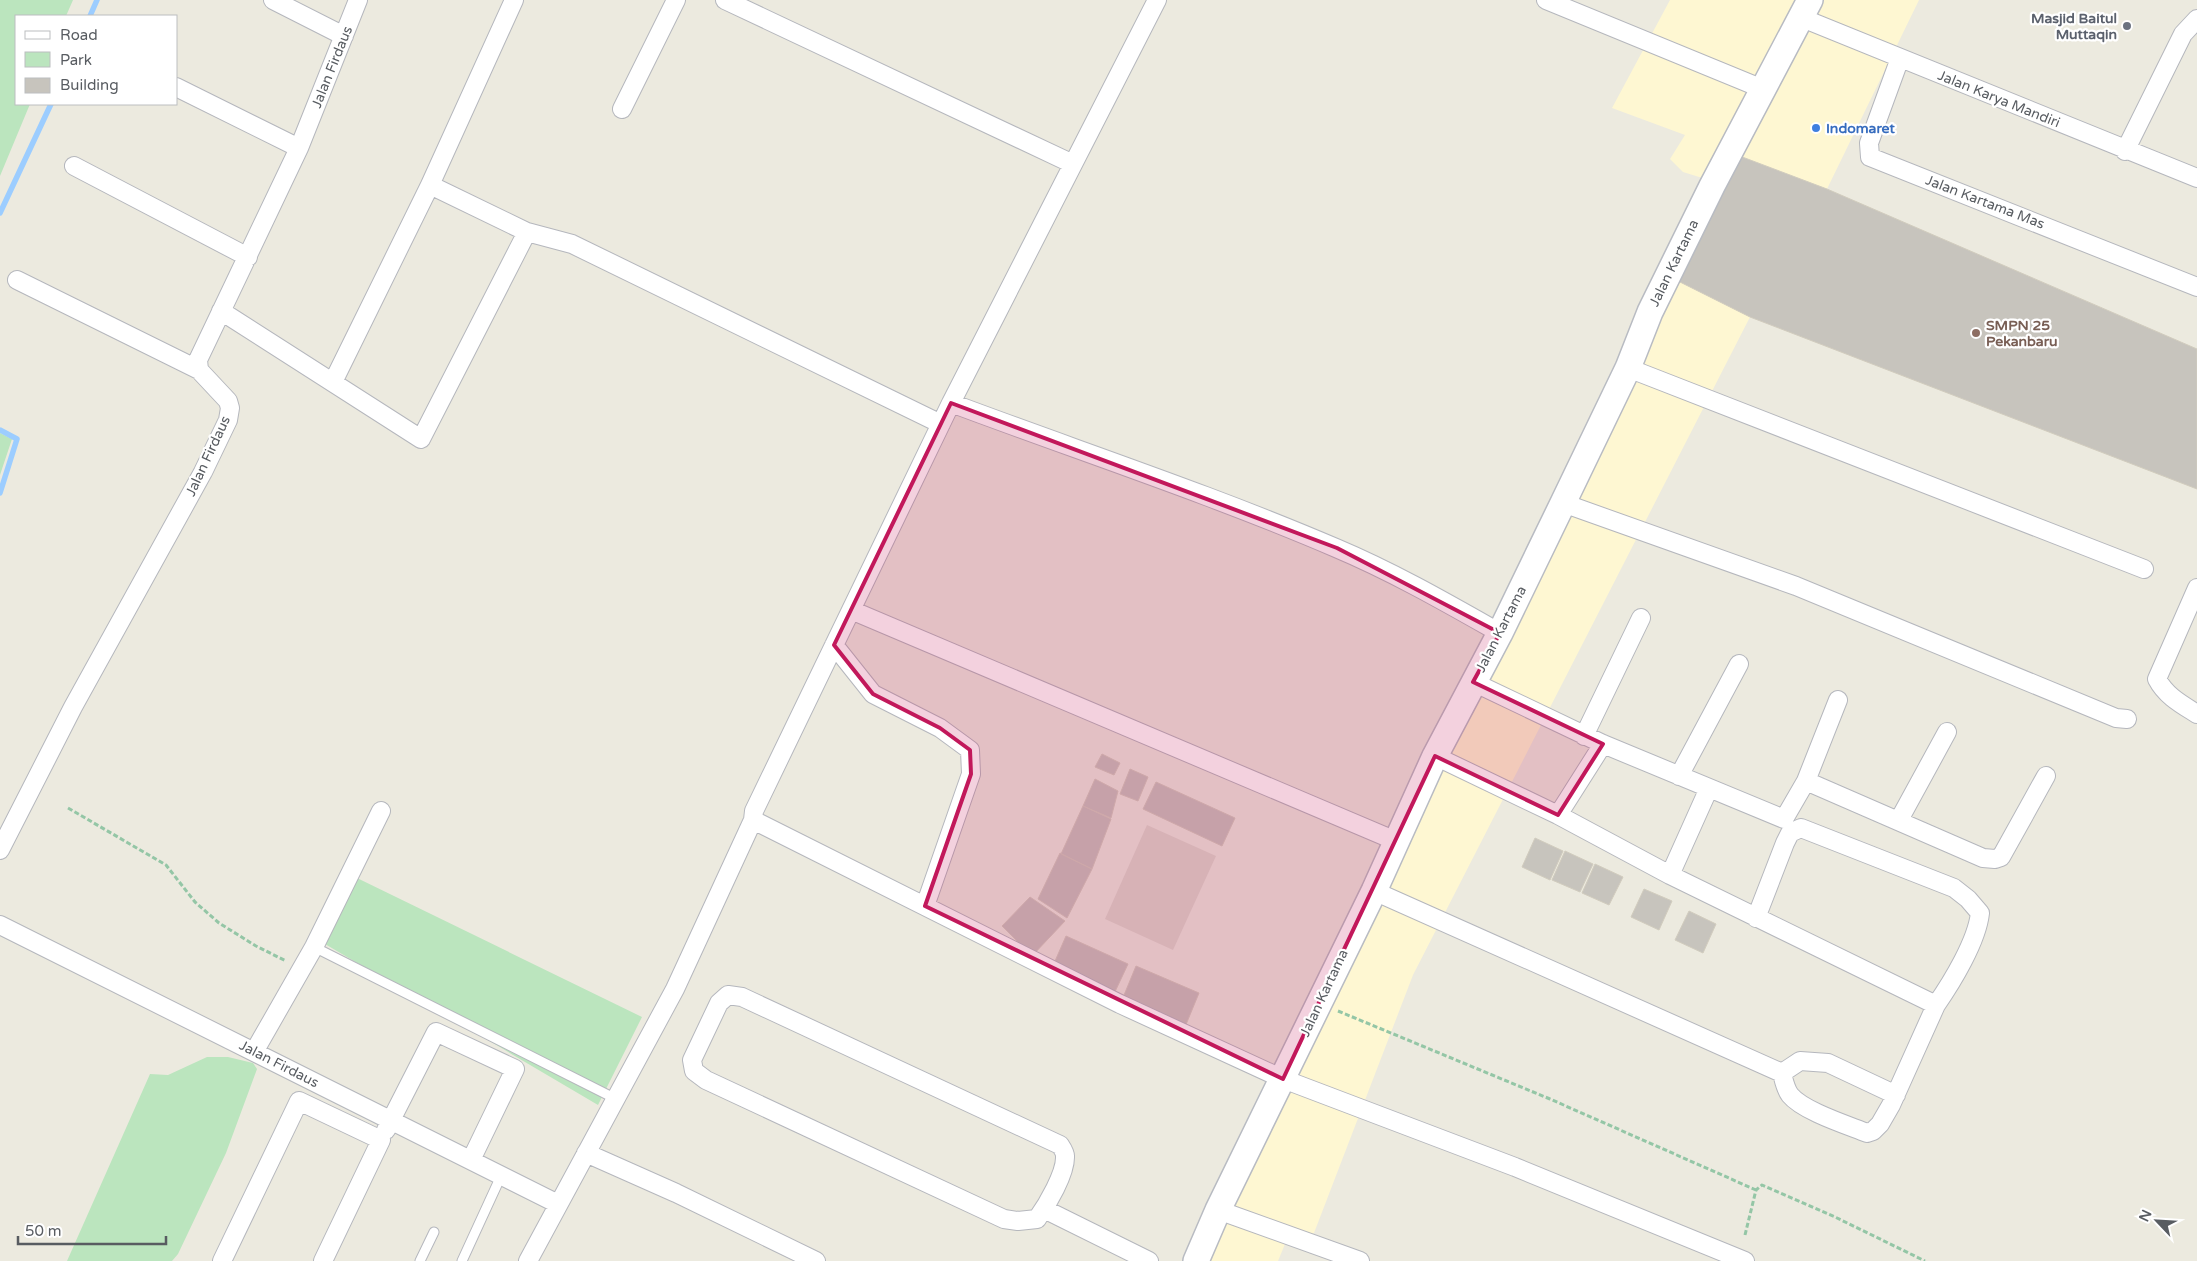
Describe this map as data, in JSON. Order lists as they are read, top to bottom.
{
  "streets": {
    "main road": ["Jalan Kartama"],
    "street": ["Jalan Firdaus", "Jalan Karya Mandiri", "Jalan Kartama Mas"]
  },
  "crossings": [
    ["Jalan Karya Mandiri", "Jalan Kartama Mas"],
    ["Jalan Karya Mandiri", "Jalan Kartama"]
  ],
  "places": ["Masjid Baitul Muttaqin", "Indomaret", "SMPN 25 Pekanbaru"],
  "legend": ["Road", "Park", "Building"],
  "scale_bar": "50 m",
  "north": "top left"
}
